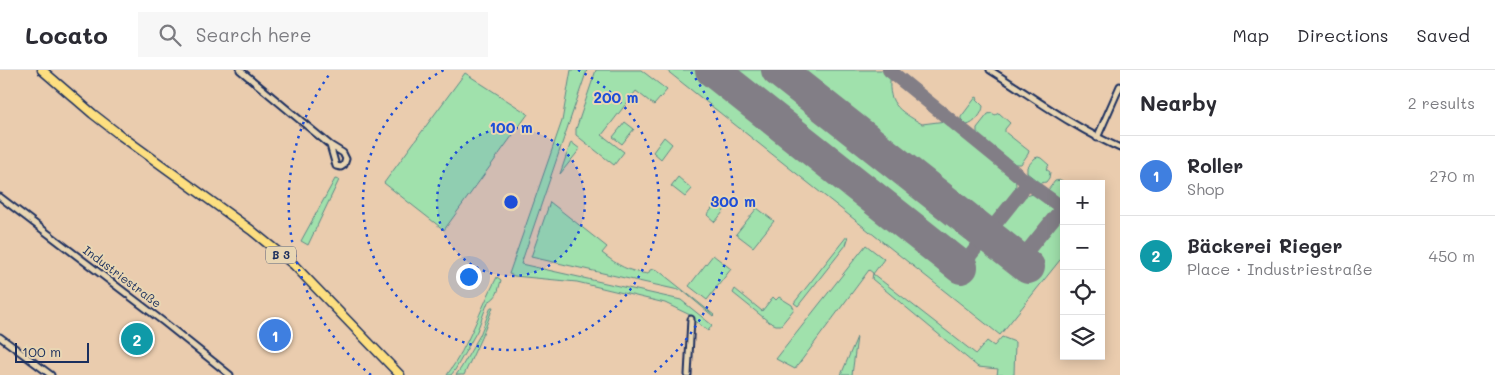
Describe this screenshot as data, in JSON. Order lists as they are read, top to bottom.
{
  "streets": {
    "main road": ["B 3"],
    "street": ["Industriestraße"]
  },
  "scale_bar": "100 m",
  "page": {
    "header": "Locato",
    "search": "Search here",
    "nav": ["Map", "Directions", "Saved"],
    "heading": ["Nearby", "2 results"],
    "list": [
      {
        "mark": "1",
        "name": "Roller",
        "note": "Shop",
        "value": "270 m"
      },
      {
        "mark": "2",
        "name": "Bäckerei Rieger",
        "note": "Place · Industriestraße",
        "value": "450 m"
      }
    ],
    "map_buttons": ["+", "−"],
    "pins": ["1", "2"],
    "scale": "100 m"
  },
  "rings": ["200 m", "100 m", "300 m"]
}
